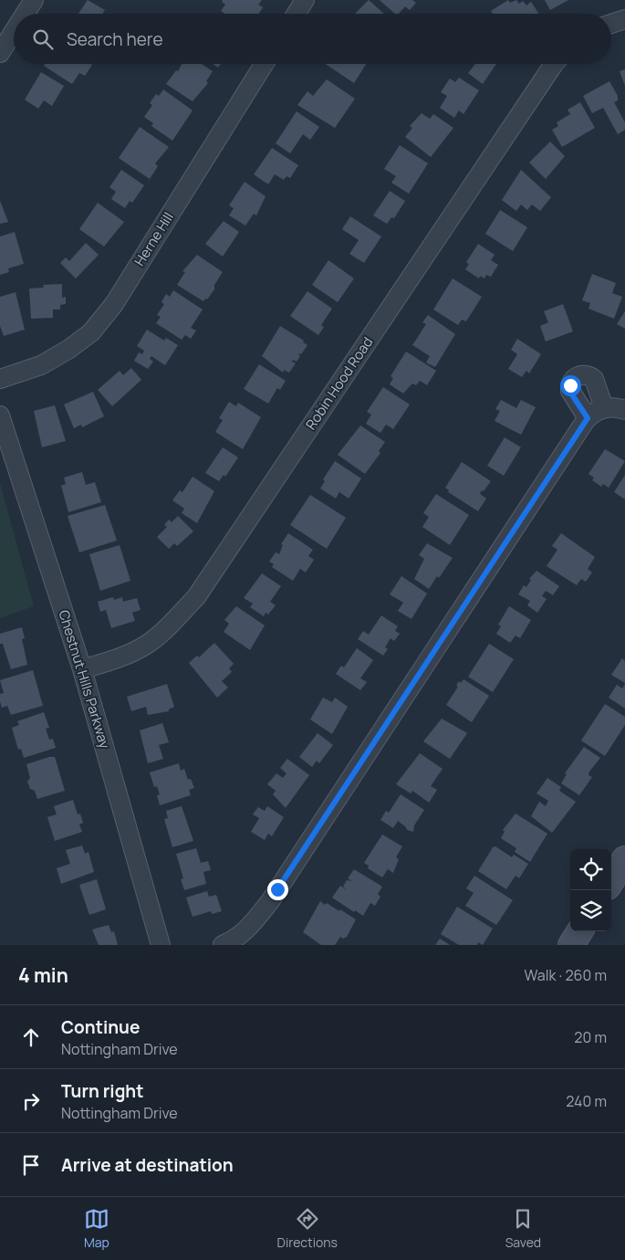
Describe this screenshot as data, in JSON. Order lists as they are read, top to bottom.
{
  "streets": {
    "street": ["Herne Hill", "Robin Hood Road", "Chestnut Hills Parkway"]
  },
  "crossings": [
    ["Robin Hood Road", "Chestnut Hills Parkway"]
  ],
  "page": {
    "search": "Search here",
    "heading": ["4 min", "Walk · 260 m"],
    "list": [
      ["Continue", "Nottingham Drive", "20 m"],
      ["Turn right", "Nottingham Drive", "240 m"],
      "Arrive at destination"
    ],
    "nav": ["Map", "Directions", "Saved"]
  }
}
